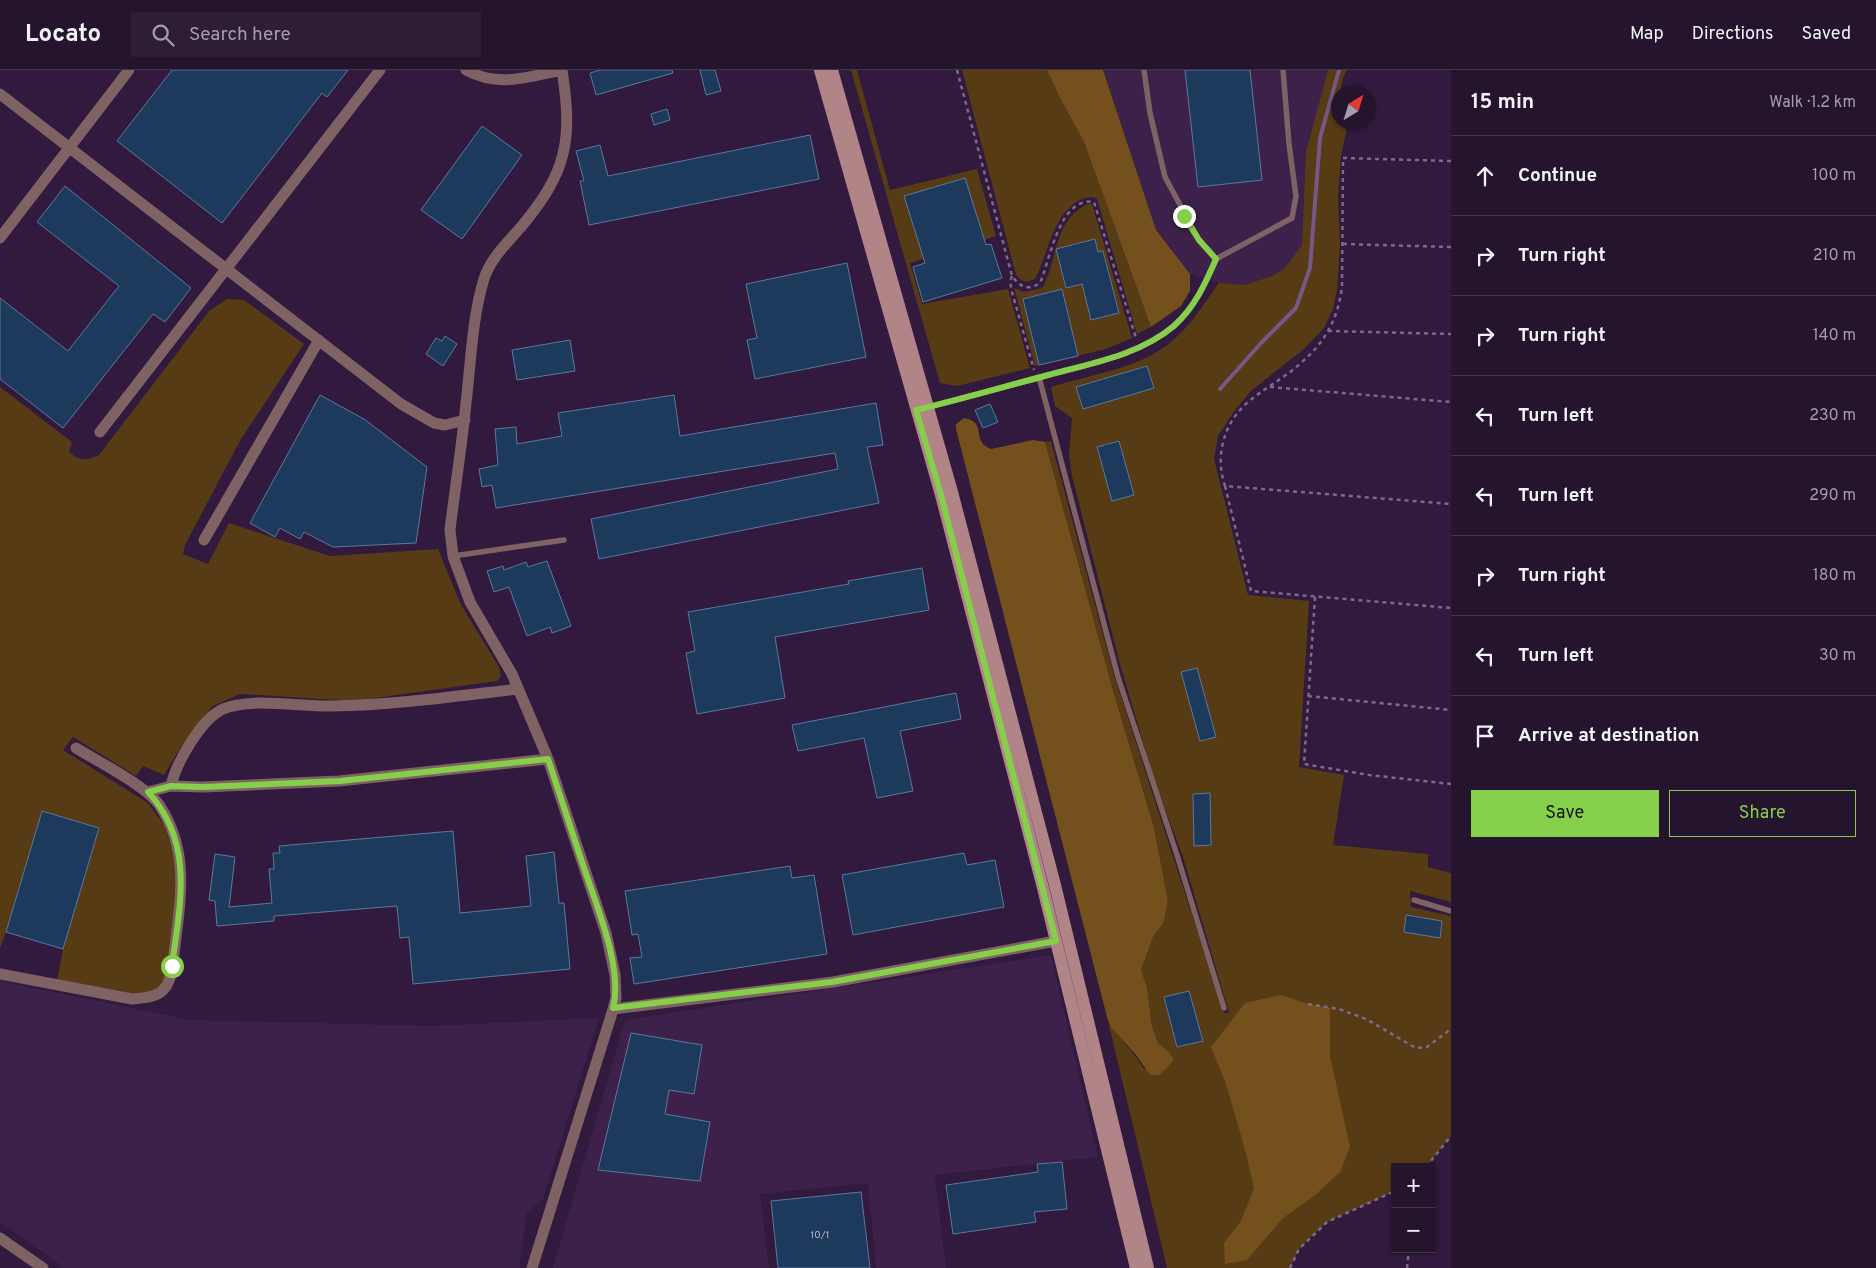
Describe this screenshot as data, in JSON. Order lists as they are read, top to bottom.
{
  "house_numbers": ["10/1"],
  "north": "top right",
  "page": {
    "header": "Locato",
    "search": "Search here",
    "nav": ["Map", "Directions", "Saved"],
    "heading": ["15 min", "Walk · 1.2 km"],
    "list": [
      ["Continue", "100 m"],
      ["Turn right", "210 m"],
      ["Turn right", "140 m"],
      ["Turn left", "230 m"],
      ["Turn left", "290 m"],
      ["Turn right", "180 m"],
      ["Turn left", "30 m"],
      "Arrive at destination"
    ],
    "buttons": ["Save", "Share"],
    "map_buttons": ["+", "−"]
  }
}
